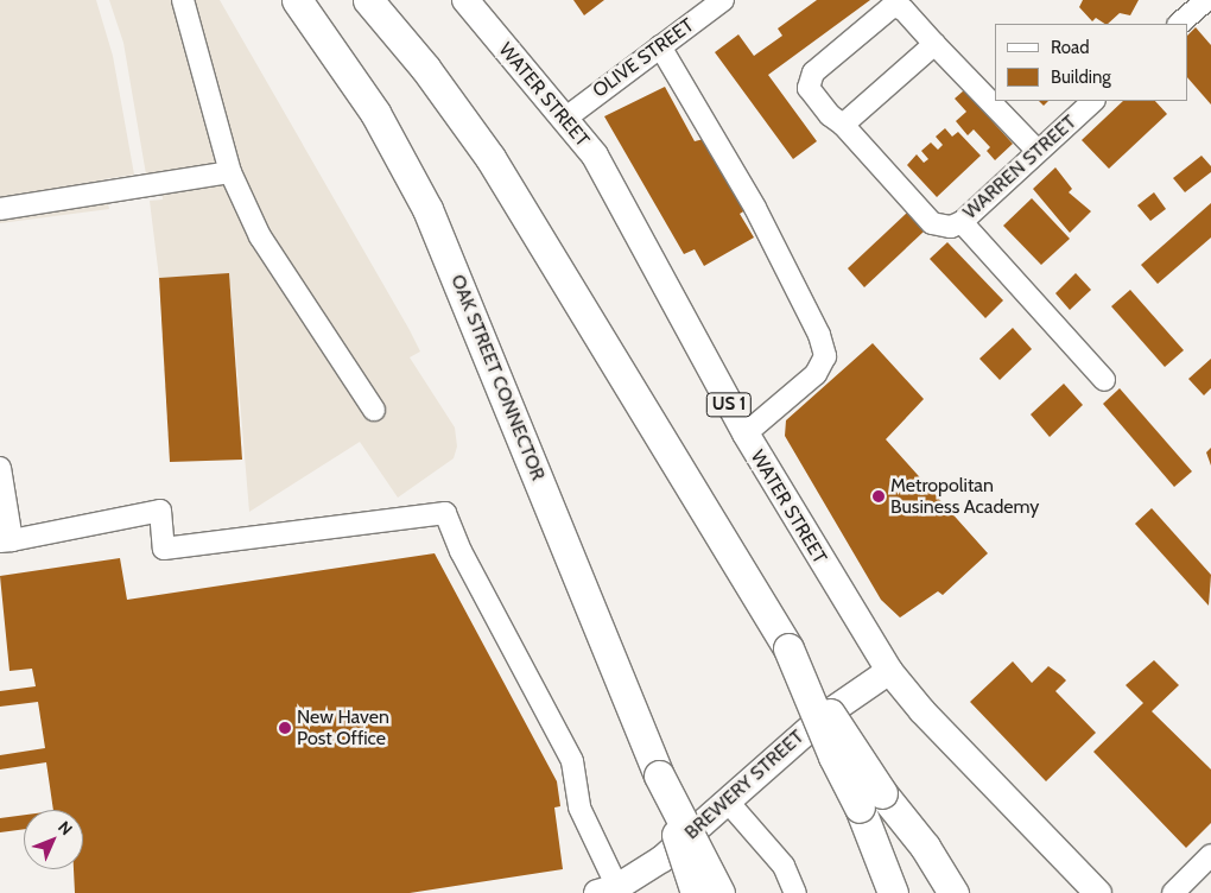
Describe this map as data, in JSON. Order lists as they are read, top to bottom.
{
  "streets": {
    "highway": ["OAK STREET CONNECTOR"],
    "main road": ["WATER STREET", "US 1", "BREWERY STREET"],
    "street": ["OLIVE STREET", "WARREN STREET"]
  },
  "crossings": [
    ["OLIVE STREET", "WATER STREET"],
    ["WATER STREET", "BREWERY STREET"]
  ],
  "places": ["Metropolitan Business Academy", "New Haven Post Office"],
  "legend": ["Road", "Building"],
  "north": "top right"
}
